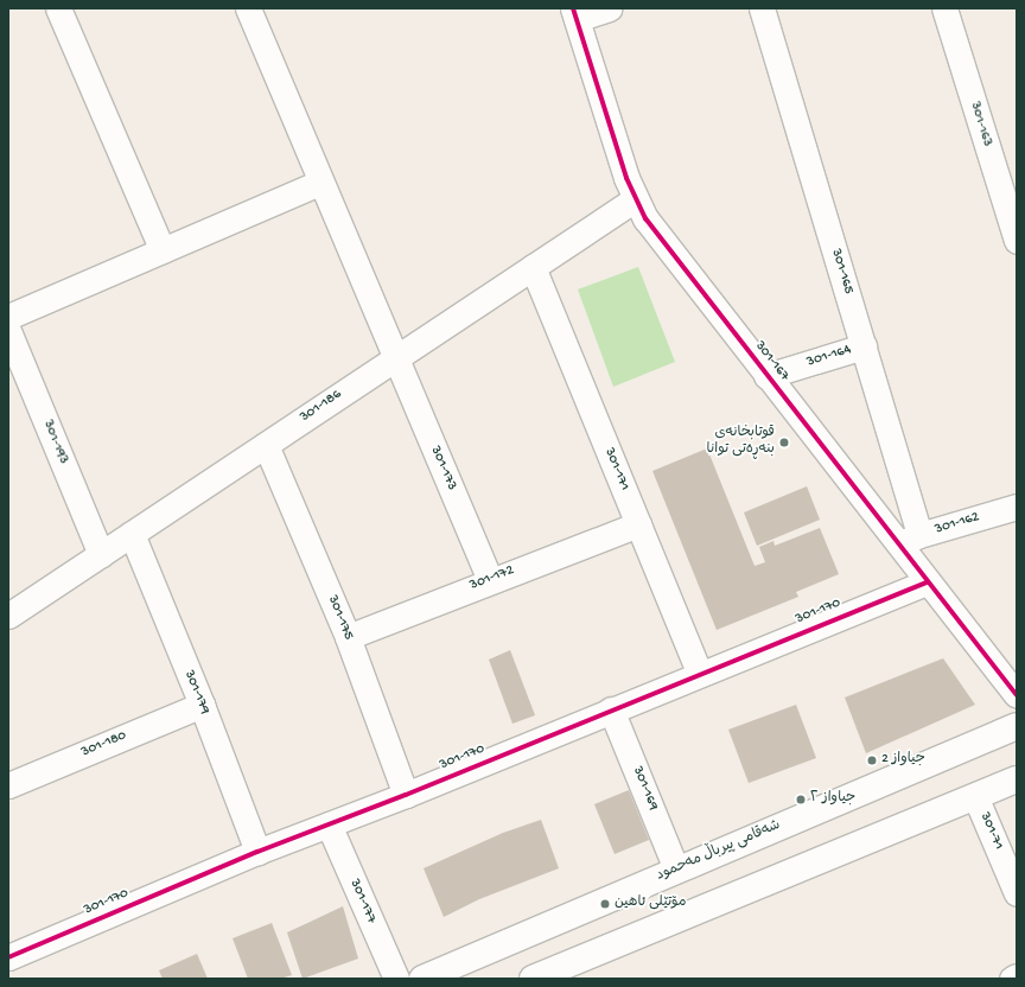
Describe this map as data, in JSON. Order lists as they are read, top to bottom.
{
  "streets": {
    "main road": ["شەقامی پیرباڵ مەحمود"],
    "street": [
      "301-163",
      "301-165",
      "301-164",
      "301-167",
      "301-186",
      "301-193",
      "301-173",
      "301-171",
      "301-162",
      "301-172",
      "301-170",
      "301-175",
      "301-179",
      "301-180",
      "301-169",
      "301-71",
      "301-177"
    ]
  },
  "crossings": [
    ["301-165", "301-164"],
    ["301-165", "301-167"],
    ["301-165", "301-162"],
    ["301-164", "301-167"],
    ["301-167", "301-186"],
    ["301-167", "301-162"],
    ["301-167", "301-170"],
    ["301-186", "301-193"],
    ["301-186", "301-173"],
    ["301-186", "301-171"],
    ["301-186", "301-175"],
    ["301-186", "301-179"],
    ["301-173", "301-172"],
    ["301-171", "301-172"],
    ["301-171", "301-170"],
    ["301-172", "301-175"],
    ["301-170", "301-175"],
    ["301-170", "301-179"],
    ["301-170", "301-169"],
    ["301-170", "301-177"],
    ["301-179", "301-180"],
    ["301-169", "شەقامی پیرباڵ مەحمود"]
  ],
  "places": [
    "قوتابخانەی بنەڕەتی توانا",
    "جیاواز 2",
    "جیاواز ٢",
    "مۆتێلی ئاهین"
  ]
}
